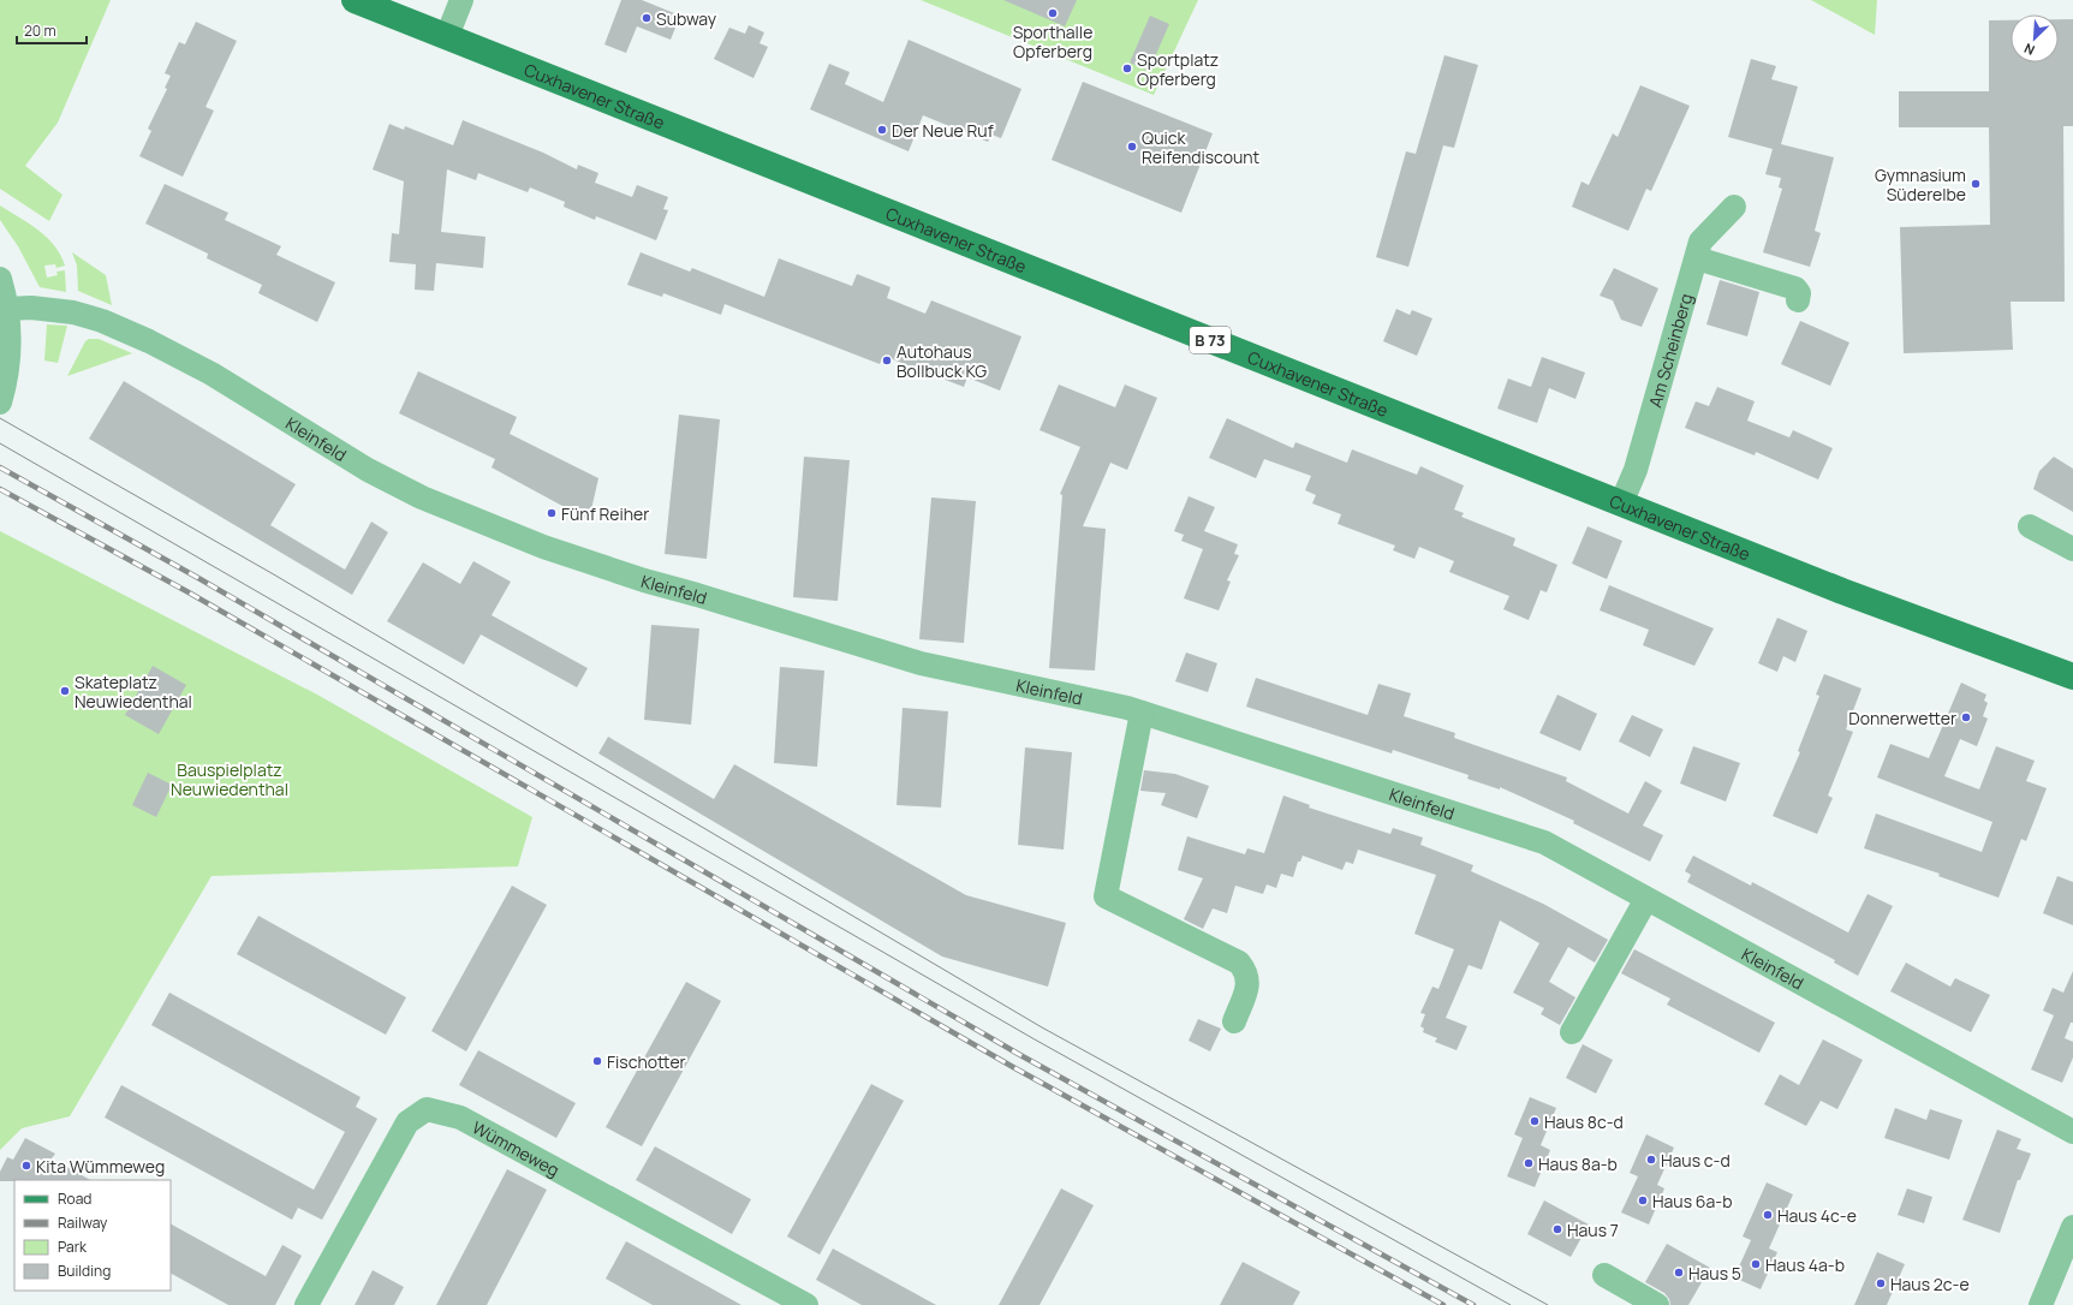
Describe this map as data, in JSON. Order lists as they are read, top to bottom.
{
  "streets": {
    "main road": ["Cuxhavener Straße", "B 73"],
    "street": ["Am Scheinberg", "Kleinfeld", "Wümmeweg"]
  },
  "crossings": [
    ["Cuxhavener Straße", "Am Scheinberg"]
  ],
  "parks": ["Bauspielplatz Neuwiedenthal"],
  "places": [
    "Sporthalle Opferberg",
    "Subway",
    "Sportplatz Opferberg",
    "Der Neue Ruf",
    "Quick Reifendiscount",
    "Gymnasium Süderelbe",
    "Autohaus Bollbuck KG",
    "Fünf Reiher",
    "Skateplatz Neuwiedenthal",
    "Donnerwetter",
    "Fischotter",
    "Haus 8c-d",
    "Haus c-d",
    "Haus 8a-b",
    "Kita Wümmeweg",
    "Haus 6a-b",
    "Haus 4c-e",
    "Haus 7",
    "Haus 4a-b",
    "Haus 5",
    "Haus 2c-e"
  ],
  "legend": [
    "Road",
    "Railway",
    "Park",
    "Building"
  ],
  "scale_bar": "20 m",
  "north": "bottom left"
}
